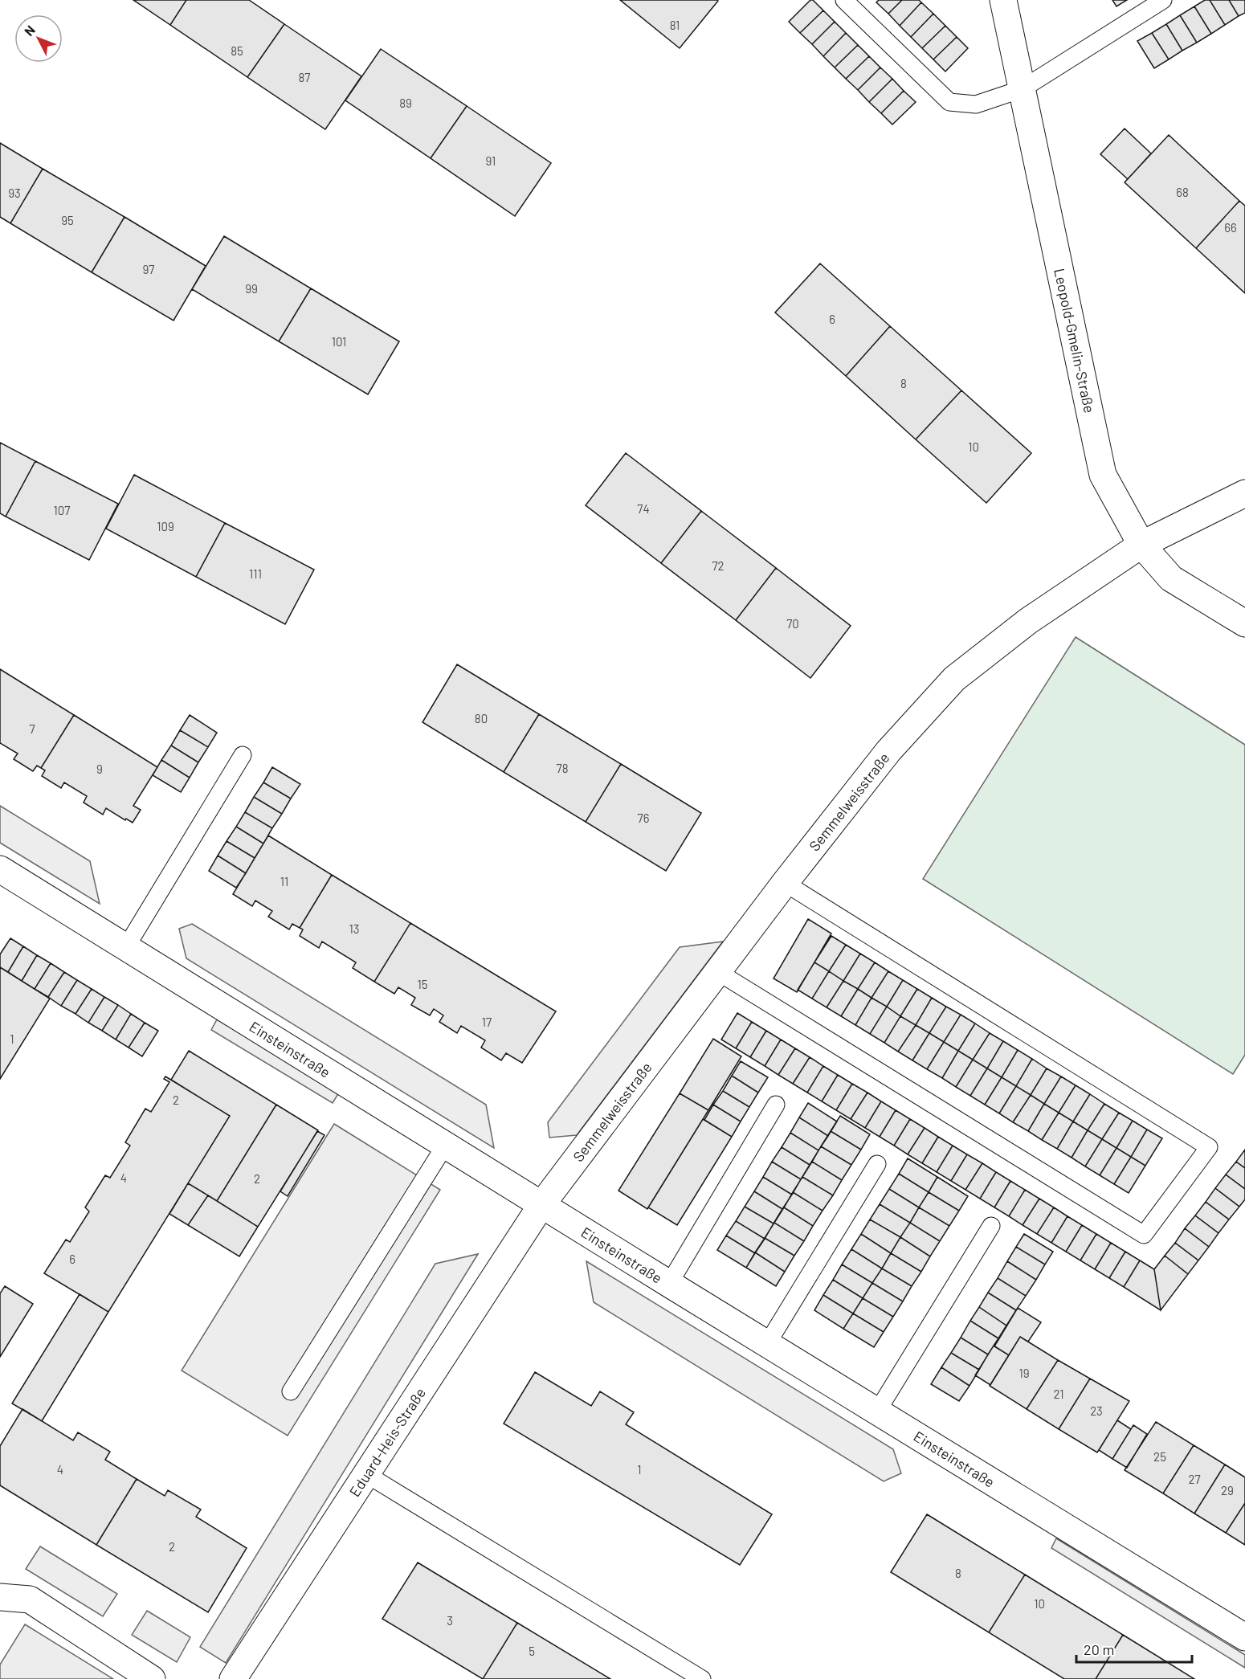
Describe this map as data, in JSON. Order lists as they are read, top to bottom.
{
  "streets": {
    "street": [
      "Leopold-Gmelin-Straße",
      "Semmelweisstraße",
      "Einsteinstraße",
      "Eduard-Heis-Straße"
    ]
  },
  "crossings": [
    ["Leopold-Gmelin-Straße", "Semmelweisstraße"],
    ["Semmelweisstraße", "Einsteinstraße"],
    ["Semmelweisstraße", "Eduard-Heis-Straße"],
    ["Einsteinstraße", "Eduard-Heis-Straße"]
  ],
  "house_numbers": [
    "81",
    "85",
    "87",
    "89",
    "91",
    "68",
    "93",
    "95",
    "66",
    "97",
    "99",
    "6",
    "101",
    "8",
    "10",
    "74",
    "107",
    "109",
    "72",
    "111",
    "70",
    "80",
    "7",
    "78",
    "9",
    "76",
    "11",
    "13",
    "15",
    "17",
    "1",
    "2",
    "4",
    "2",
    "6",
    "19",
    "21",
    "23",
    "25",
    "4",
    "1",
    "27",
    "29",
    "2",
    "8",
    "10",
    "3",
    "5"
  ],
  "scale_bar": "20 m",
  "north": "top left"
}
